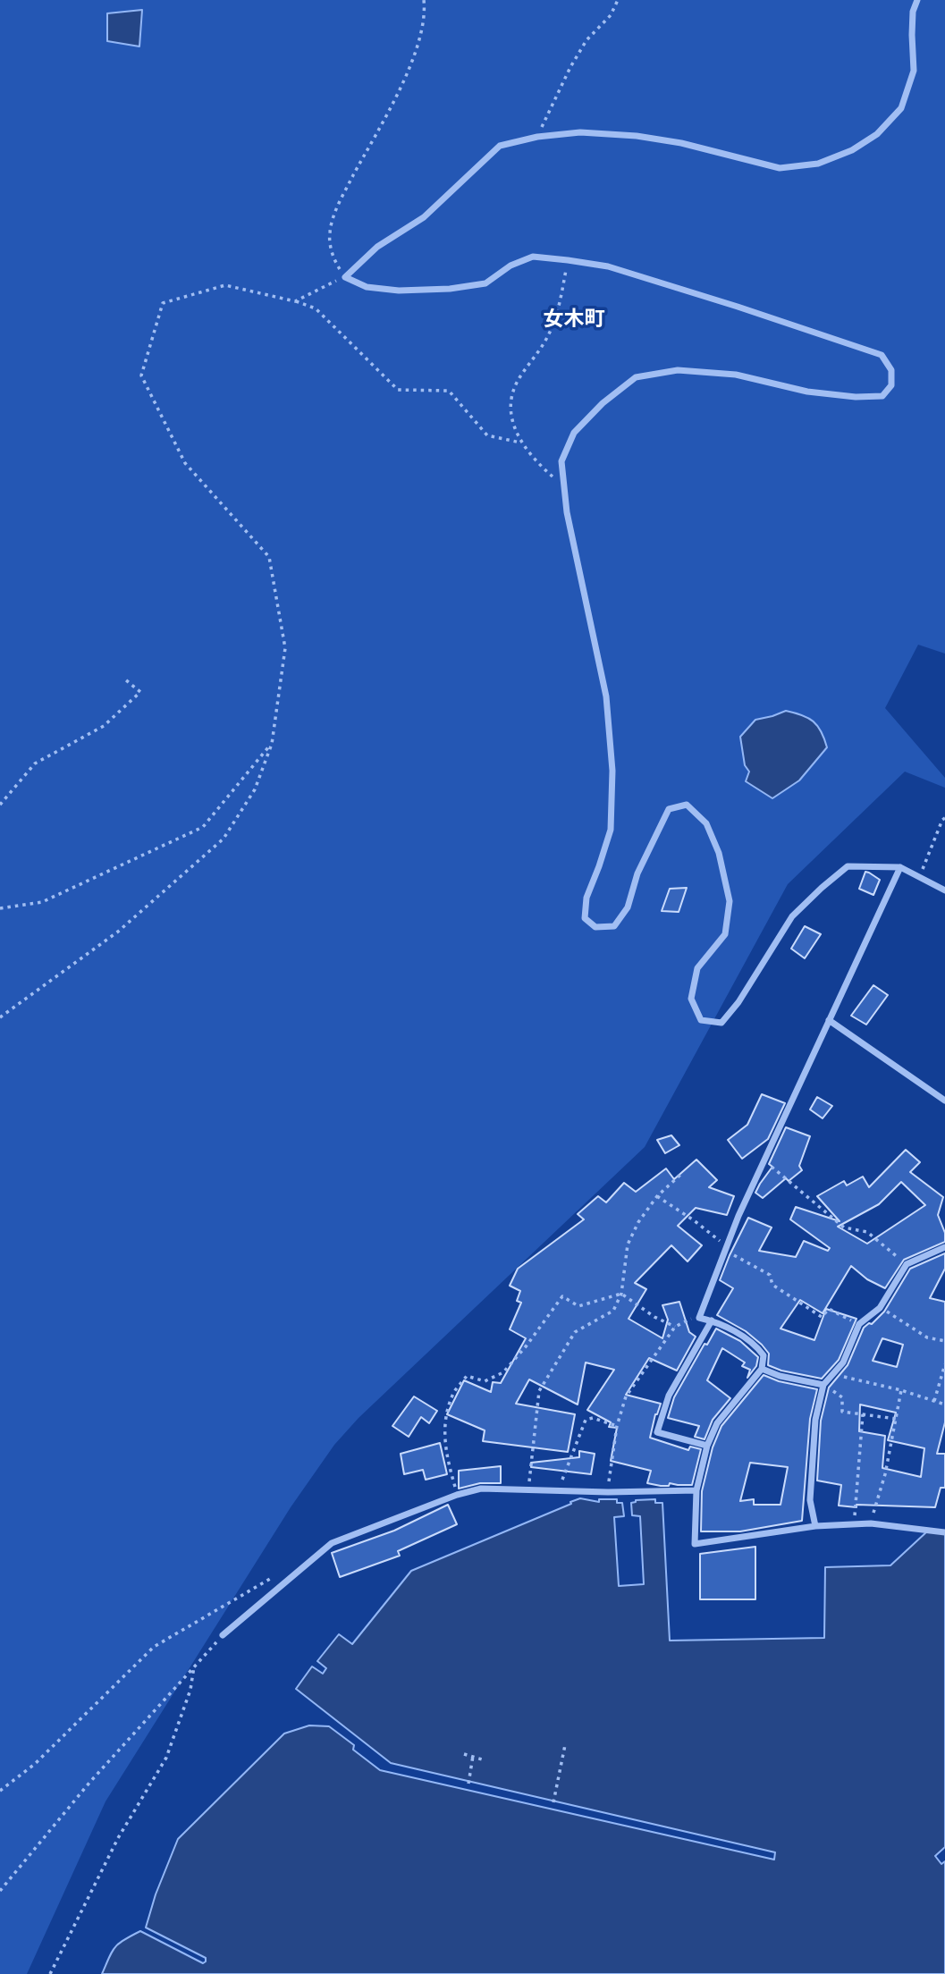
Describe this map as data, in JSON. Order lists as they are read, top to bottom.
{
  "districts": ["女木町"]
}
